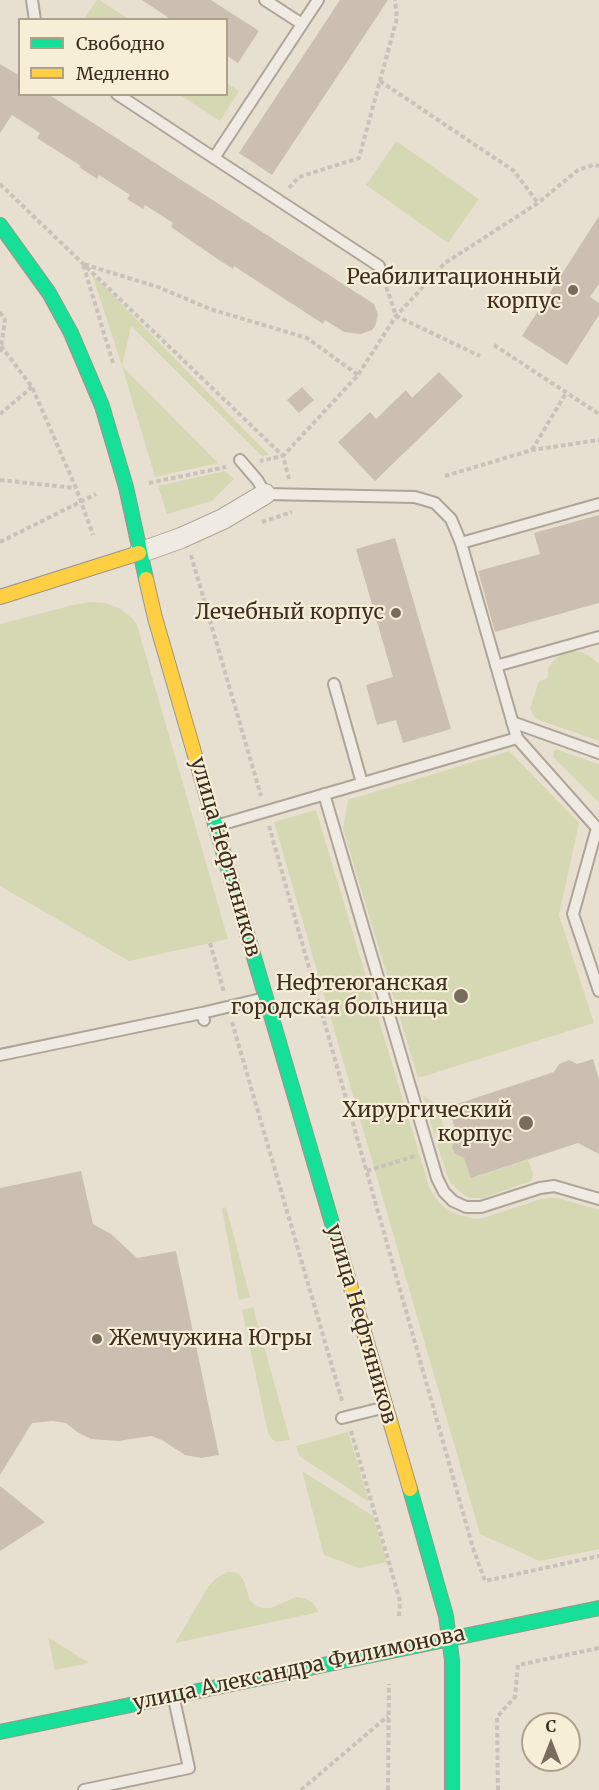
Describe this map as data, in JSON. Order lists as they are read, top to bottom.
{
  "streets": {
    "main road": ["улица Нефтяников", "улица Александра Филимонова"]
  },
  "crossings": [
    ["улица Нефтяников", "улица Александра Филимонова"]
  ],
  "places": [
    "Реабилитационный корпус",
    "Лечебный корпус",
    "Нефтеюганская городская больница",
    "Хирургический корпус",
    "Жемчужина Югры"
  ],
  "legend": ["Свободно", "Медленно"],
  "north": "top"
}
